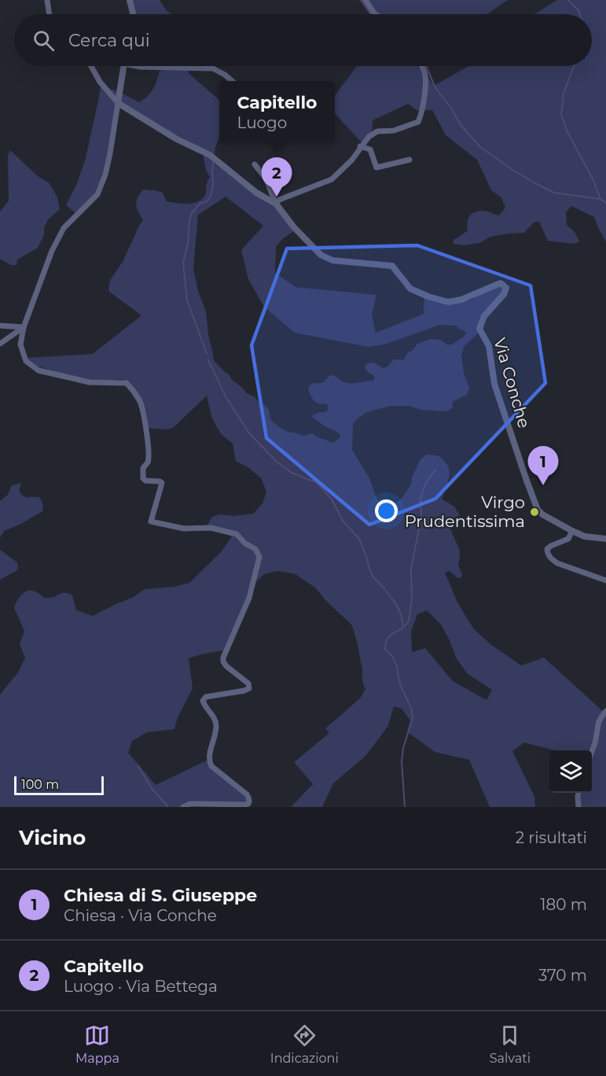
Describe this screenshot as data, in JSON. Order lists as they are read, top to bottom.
{
  "streets": {
    "street": ["Via Conche"]
  },
  "places": ["Virgo Prudentissima"],
  "scale_bar": "100 m",
  "page": {
    "search": "Cerca qui",
    "popup": ["Capitello", "Luogo"],
    "pins": ["2", "1"],
    "scale": "100 m",
    "heading": ["Vicino", "2 risultati"],
    "list": [
      {
        "mark": "1",
        "name": "Chiesa di S. Giuseppe",
        "note": "Chiesa · Via Conche",
        "value": "180 m"
      },
      {
        "mark": "2",
        "name": "Capitello",
        "note": "Luogo · Via Bettega",
        "value": "370 m"
      }
    ],
    "nav": ["Mappa", "Indicazioni", "Salvati"]
  }
}
